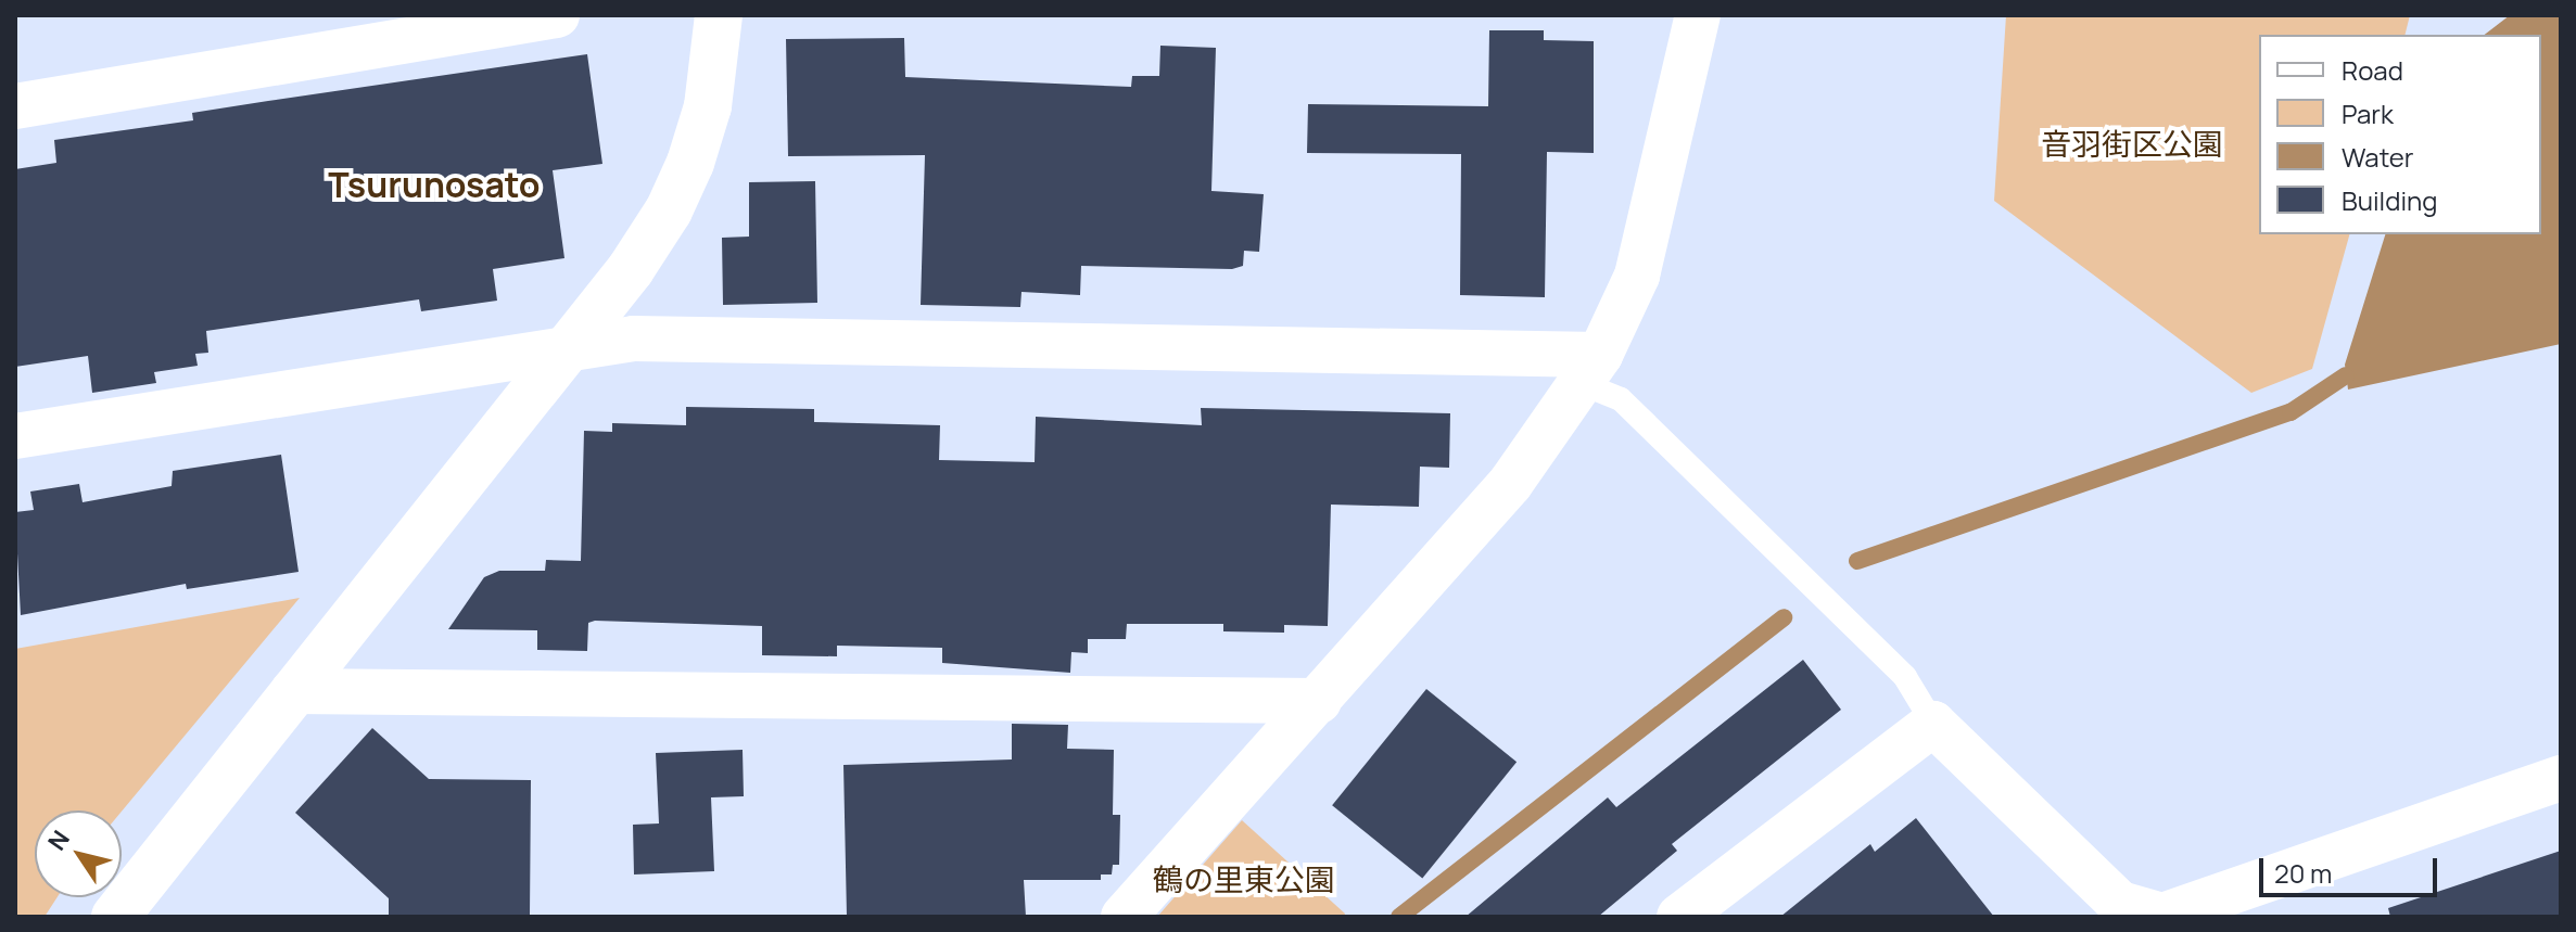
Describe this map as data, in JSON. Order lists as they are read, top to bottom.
{
  "districts": ["Tsurunosato"],
  "parks": ["音羽街区公園", "鶴の里東公園"],
  "legend": [
    "Road",
    "Park",
    "Water",
    "Building"
  ],
  "scale_bar": "20 m",
  "north": "top left"
}
